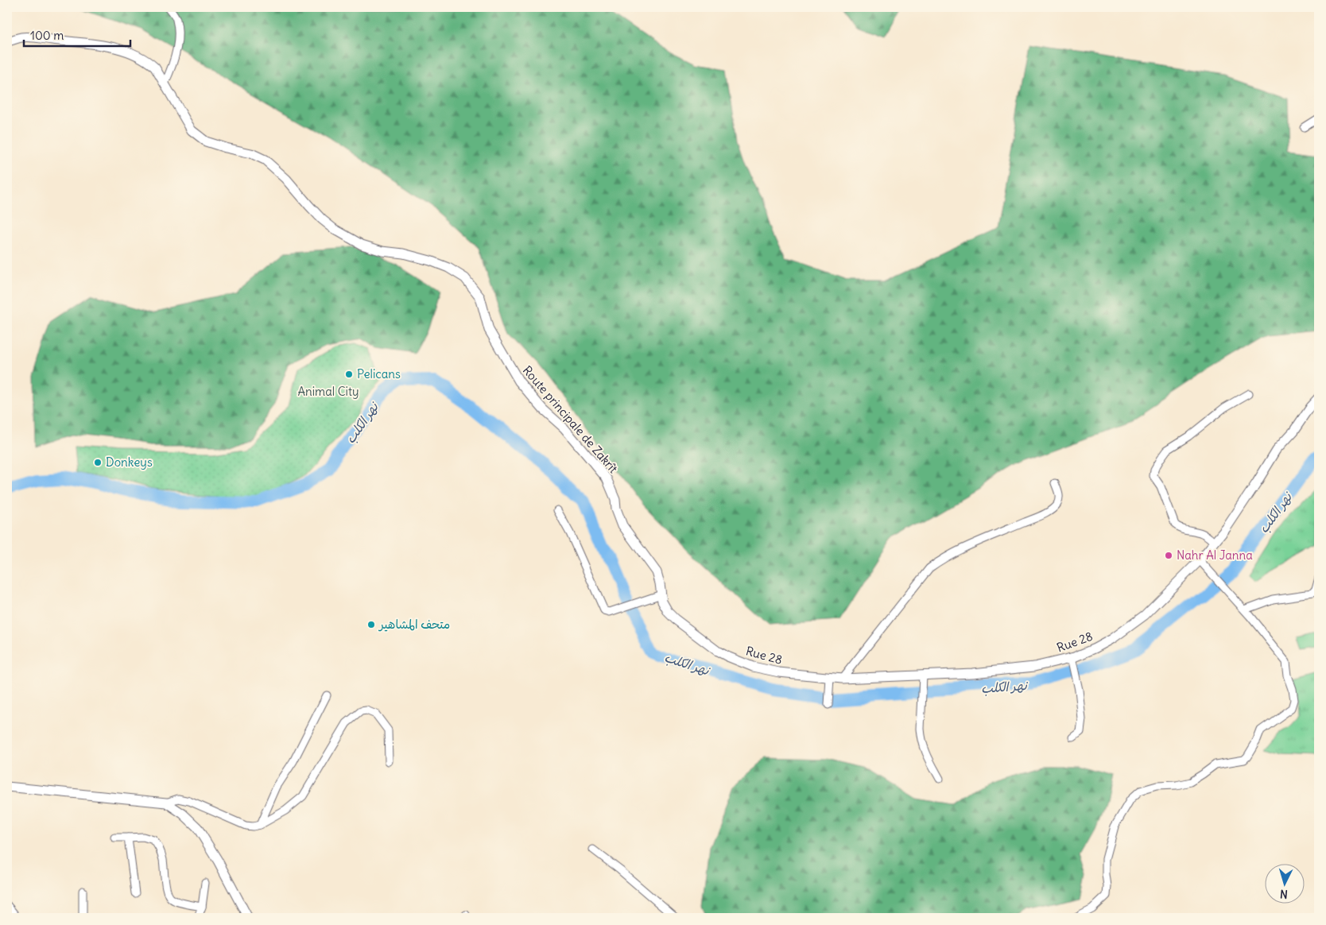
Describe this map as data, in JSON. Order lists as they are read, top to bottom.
{
  "streets": {
    "street": ["Route principale de Zakrît", "Rue 28"]
  },
  "crossings": [
    ["Route principale de Zakrît", "Rue 28"]
  ],
  "water": ["نهر الكلب"],
  "parks": ["Animal City"],
  "places": [
    "Pelicans",
    "Donkeys",
    "Nahr Al Janna",
    "متحف المشاهير"
  ],
  "scale_bar": "100 m",
  "north": "bottom"
}
